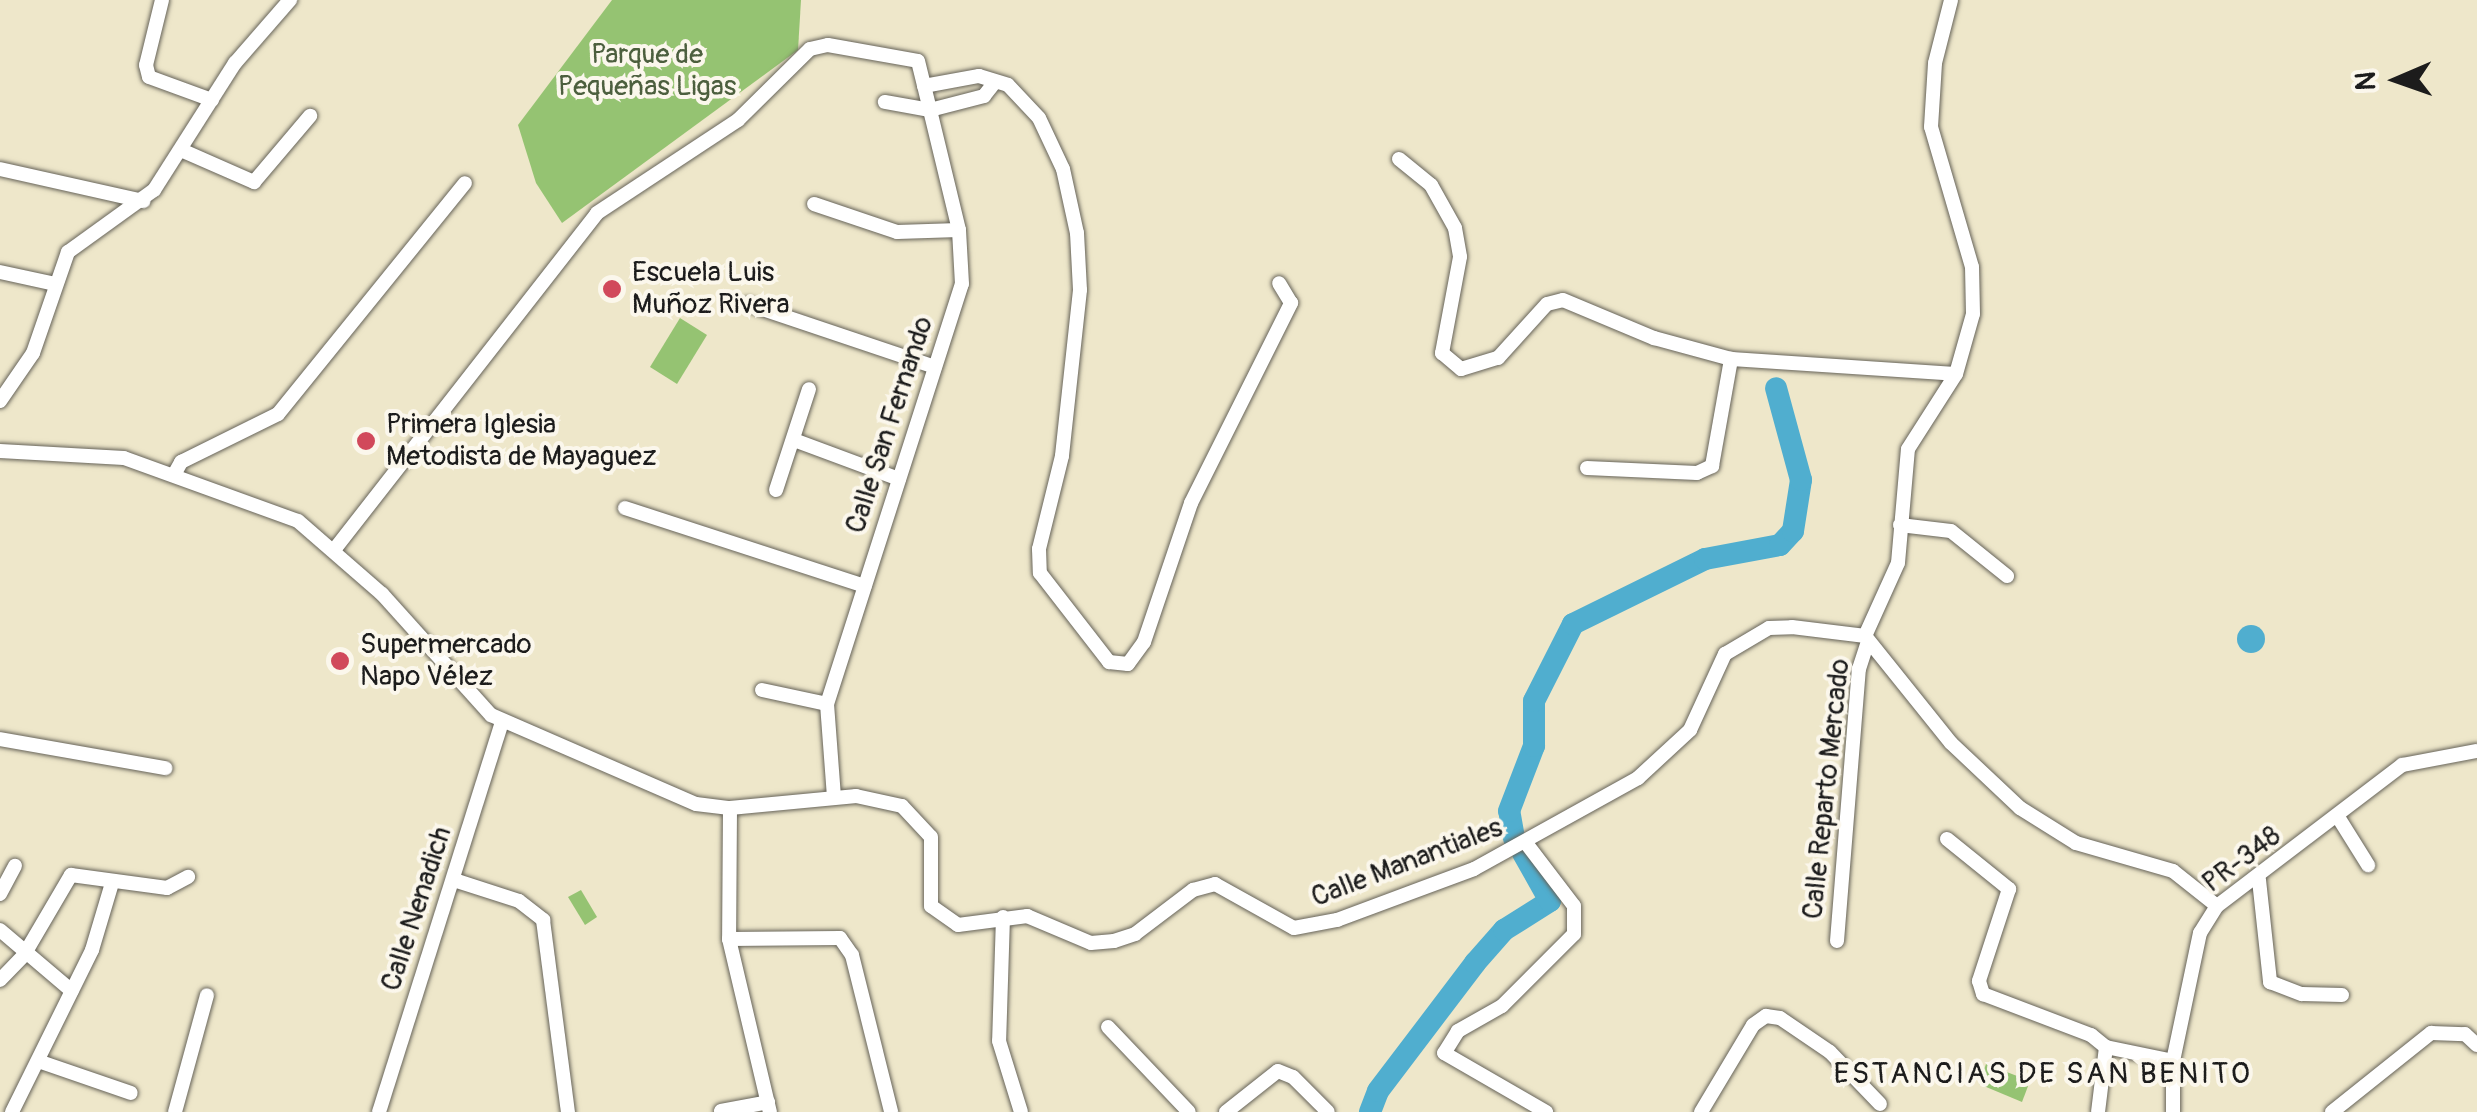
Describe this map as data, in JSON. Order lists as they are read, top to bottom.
{
  "streets": {
    "street": [
      "Calle San Fernando",
      "Calle Reparto Mercado",
      "PR-348",
      "Calle Manantiales",
      "Calle Nenadich"
    ]
  },
  "crossings": [
    ["Calle San Fernando", "Calle Manantiales"],
    ["Calle Reparto Mercado", "Calle Manantiales"],
    ["Calle Manantiales", "Calle Nenadich"]
  ],
  "districts": ["ESTANCIAS DE SAN BENITO"],
  "parks": ["Parque de Pequeñas Ligas"],
  "places": ["Escuela Luis Muñoz Rivera", "Primera Iglesia Metodista de Mayaguez", "Supermercado Napo Vélez"],
  "north": "left"
}
